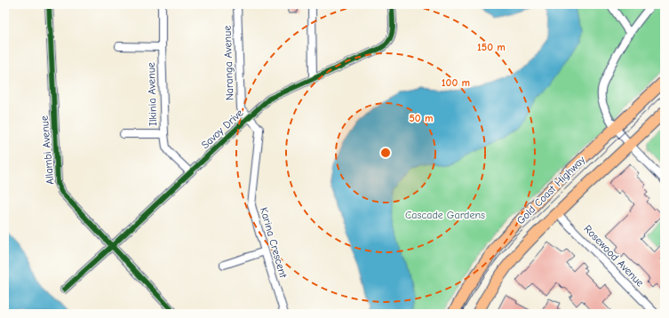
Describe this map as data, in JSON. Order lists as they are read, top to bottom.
{
  "streets": {
    "highway": ["Gold Coast Highway"],
    "street": [
      "Naranga Avenue",
      "Ilkinia Avenue",
      "Savoy Drive",
      "Allambi Avenue",
      "Karina Crescent",
      "Rosewood Avenue"
    ]
  },
  "crossings": [
    ["Naranga Avenue", "Savoy Drive"],
    ["Naranga Avenue", "Karina Crescent"],
    ["Ilkinia Avenue", "Savoy Drive"],
    ["Savoy Drive", "Allambi Avenue"],
    ["Savoy Drive", "Karina Crescent"],
    ["Gold Coast Highway", "Rosewood Avenue"]
  ],
  "parks": ["Cascade Gardens"],
  "rings": ["150 m", "100 m", "50 m"]
}
